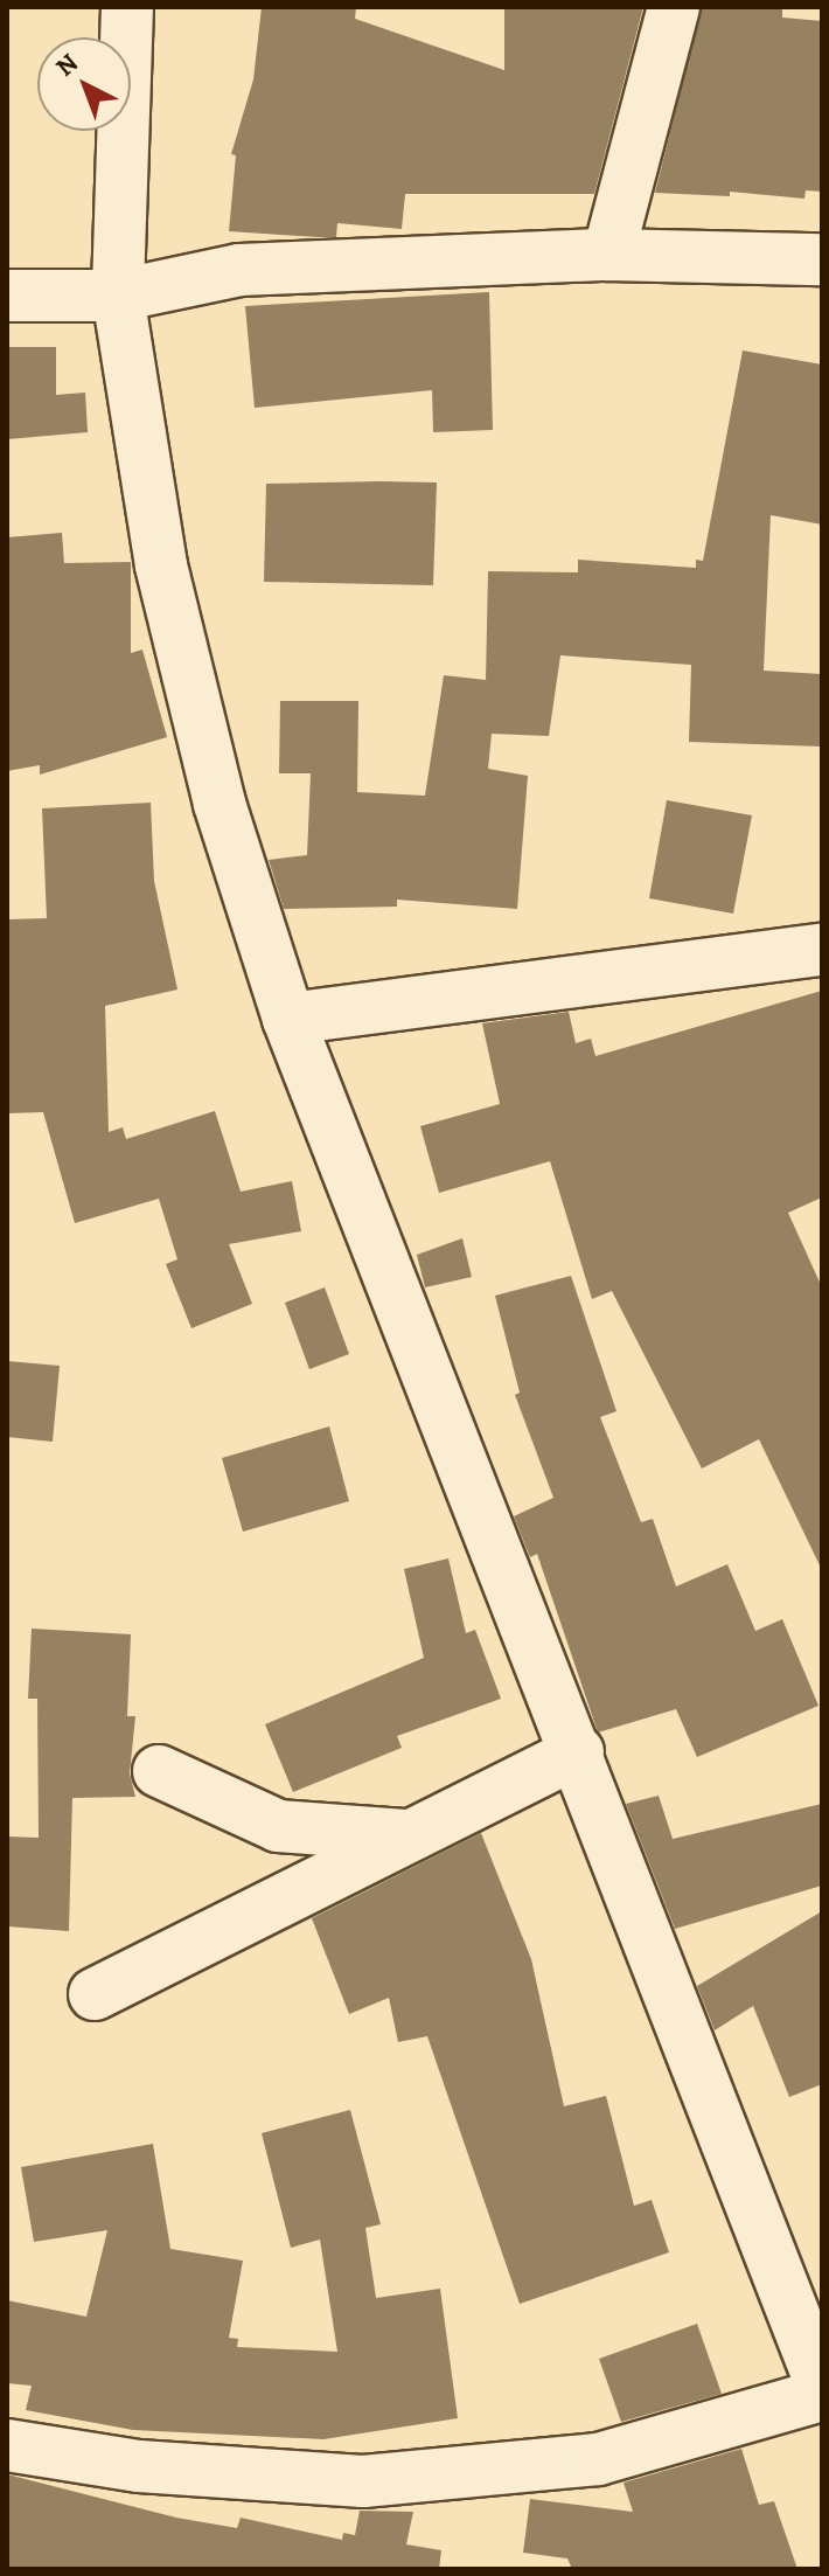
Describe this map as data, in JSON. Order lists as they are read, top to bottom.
{
  "north": "top left"
}
